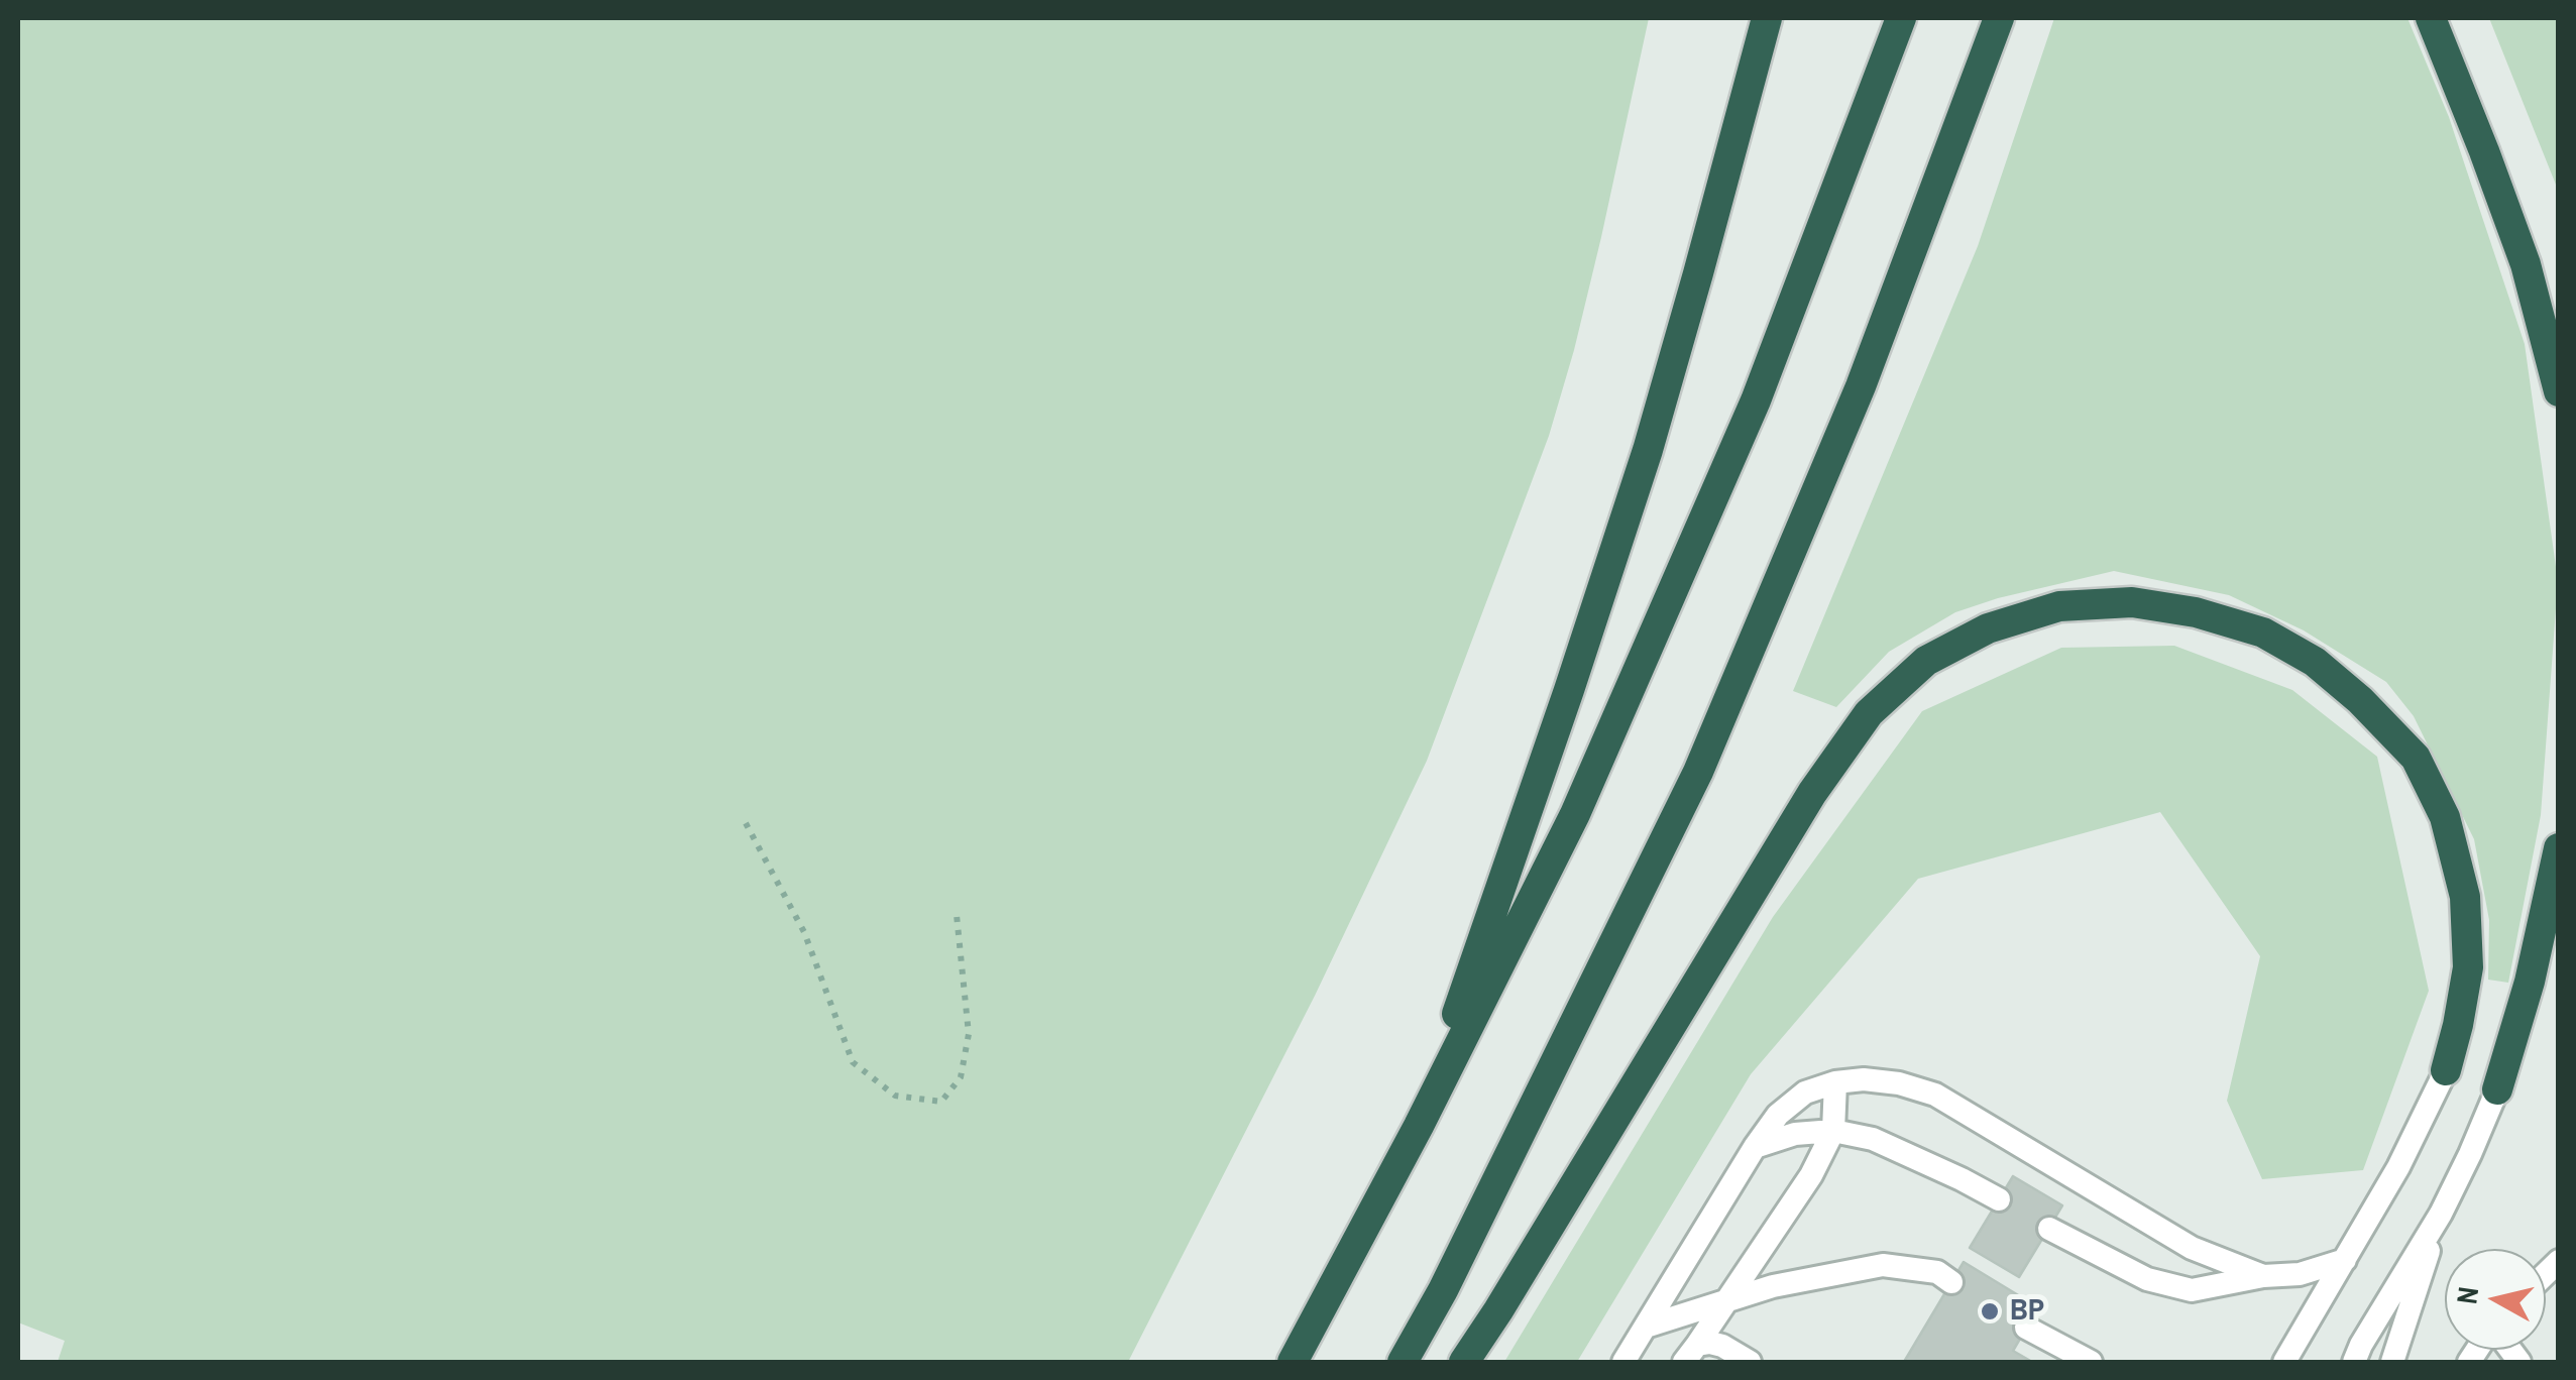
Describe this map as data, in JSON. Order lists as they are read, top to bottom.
{
  "places": ["BP"],
  "north": "left"
}
